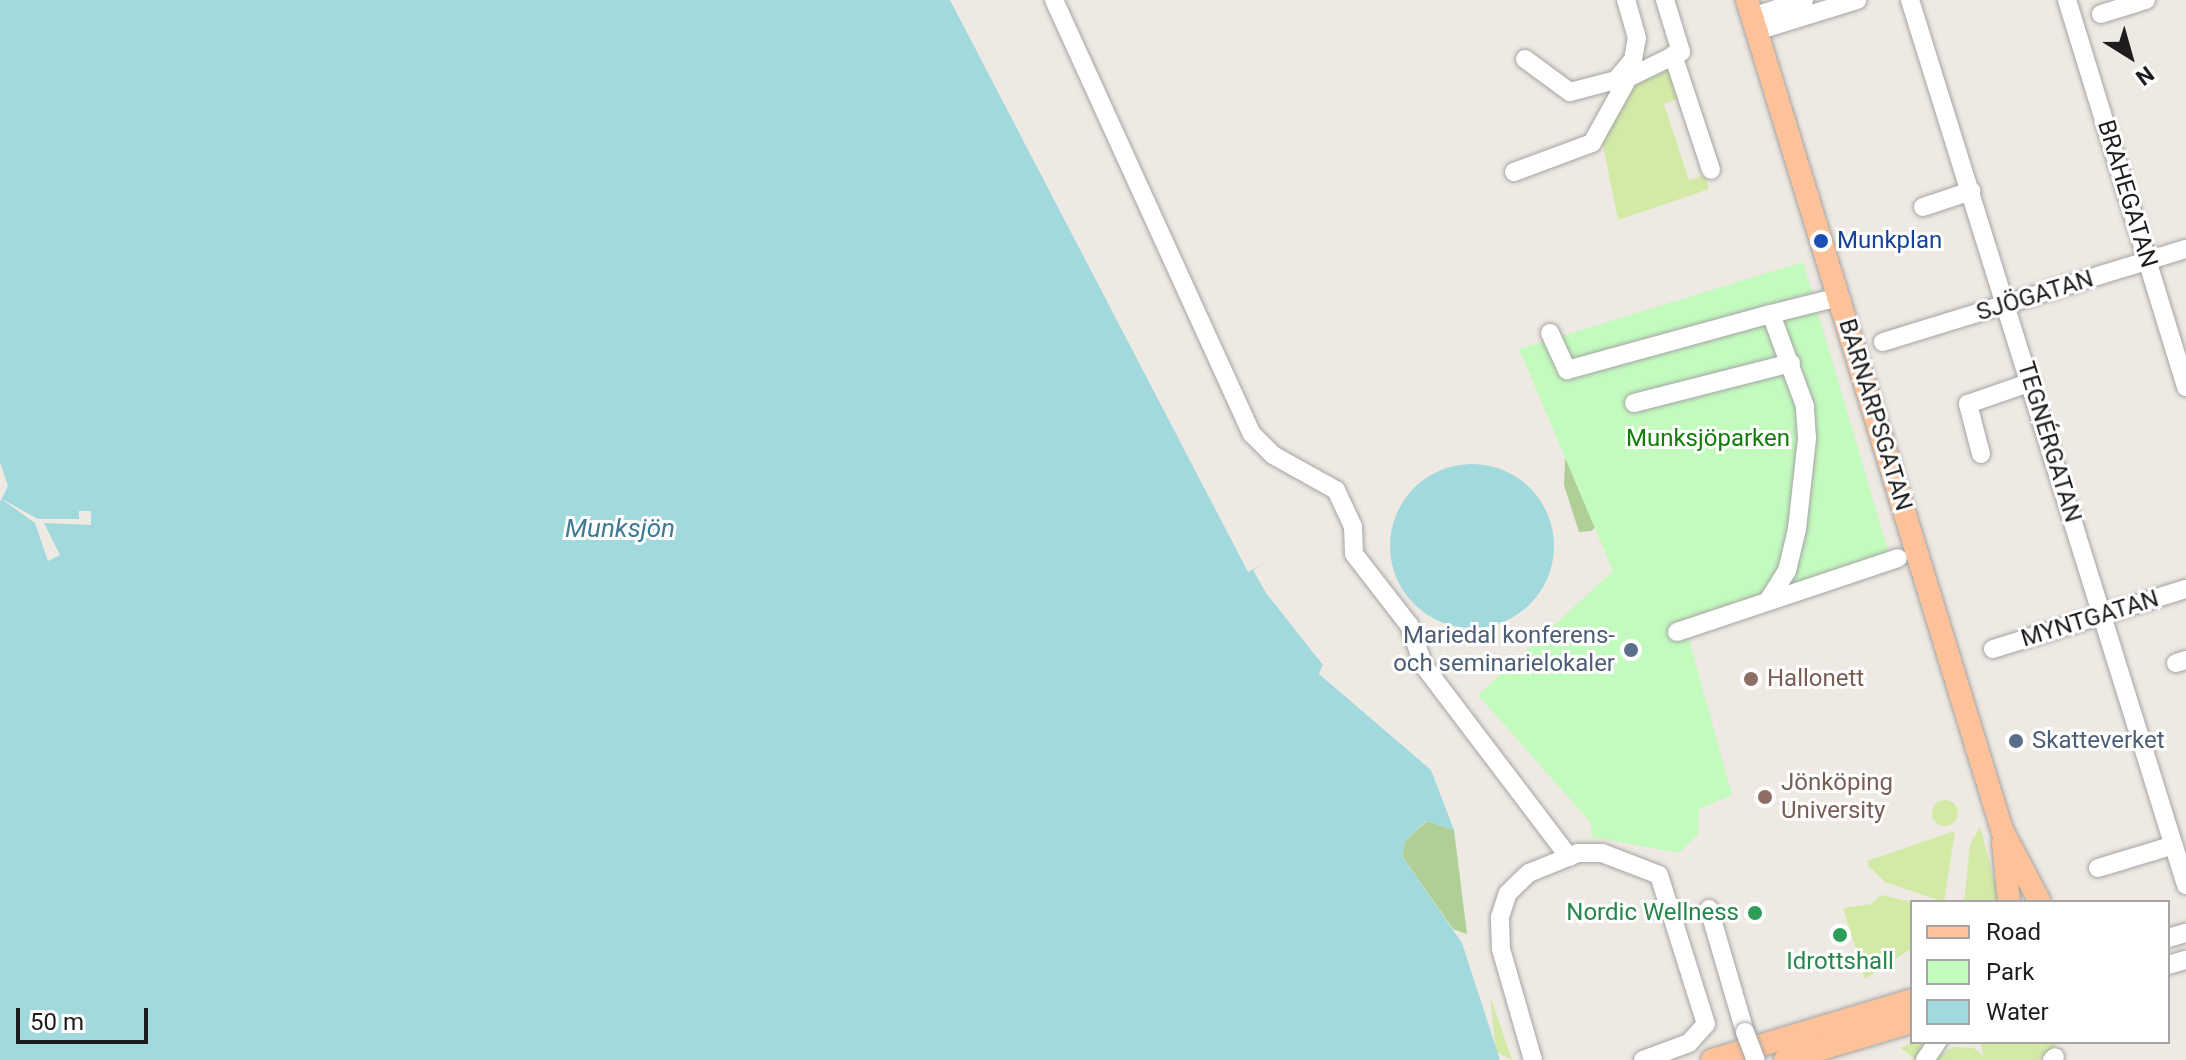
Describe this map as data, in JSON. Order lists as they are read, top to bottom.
{
  "streets": {
    "main road": ["BARNARPSGATAN"],
    "street": [
      "BRAHEGATAN",
      "SJÖGATAN",
      "TEGNÉRGATAN",
      "MYNTGATAN"
    ]
  },
  "crossings": [
    ["BRAHEGATAN", "SJÖGATAN"],
    ["SJÖGATAN", "TEGNÉRGATAN"],
    ["TEGNÉRGATAN", "MYNTGATAN"]
  ],
  "water": ["Munksjön"],
  "parks": ["Munksjöparken"],
  "places": [
    "Munkplan",
    "Mariedal konferens- och seminarielokaler",
    "Hallonett",
    "Skatteverket",
    "Jönköping University",
    "Nordic Wellness",
    "Idrottshall"
  ],
  "legend": ["Road", "Park", "Water"],
  "scale_bar": "50 m",
  "north": "bottom right"
}
